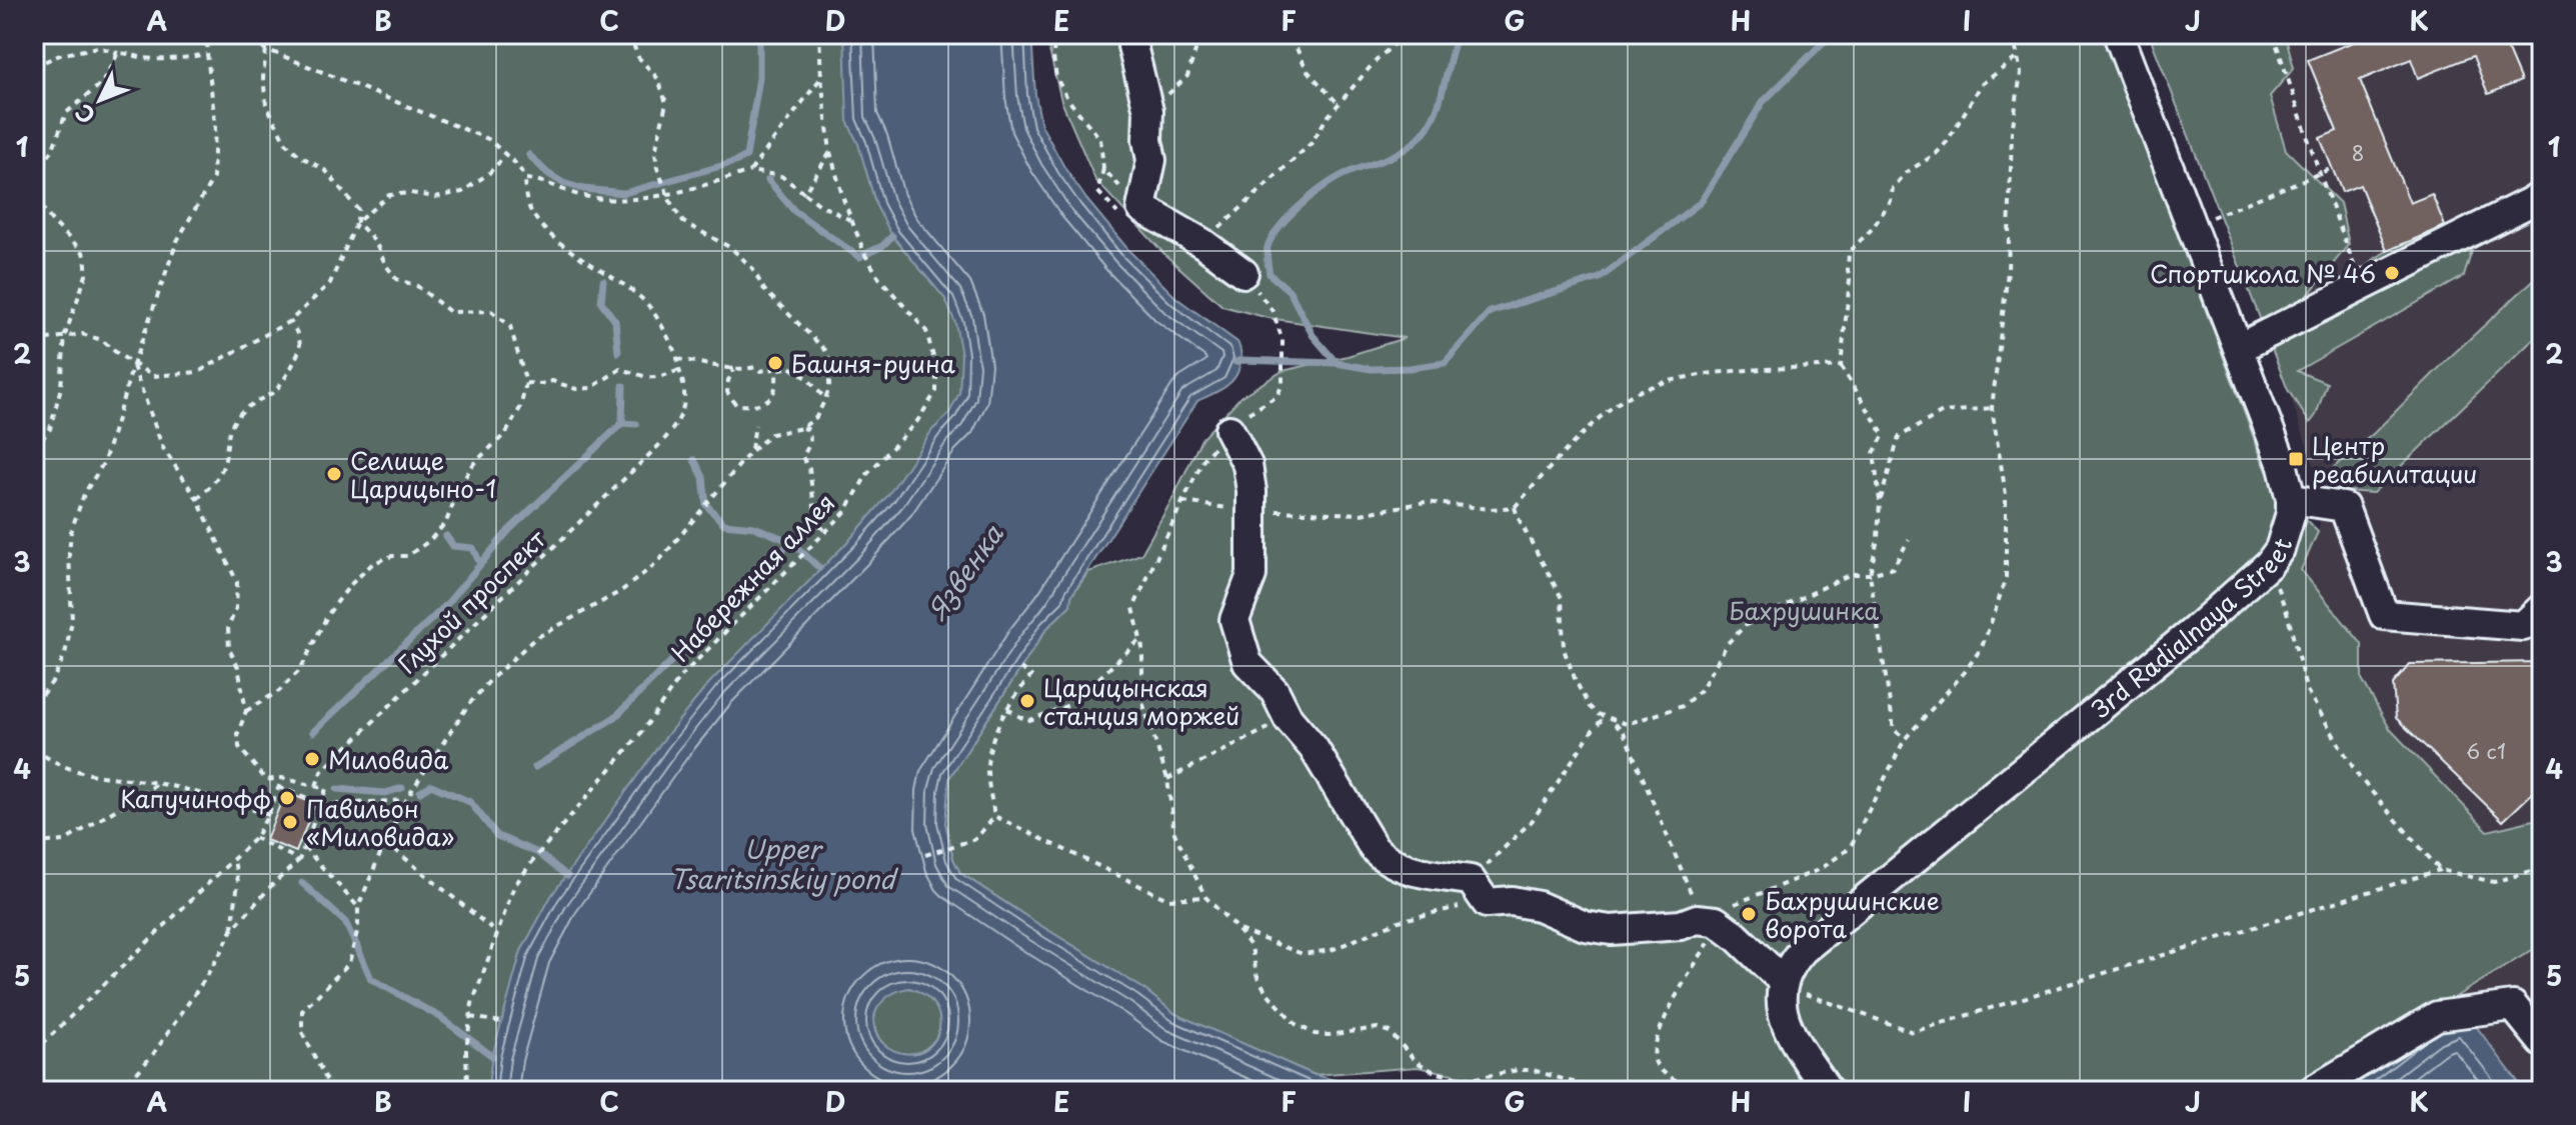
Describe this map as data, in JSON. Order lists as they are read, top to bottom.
{
  "streets": {
    "street": ["3rd Radialnaya Street"],
    "path": ["Набережная аллея", "Глухой проспект"]
  },
  "water": ["Язвенка", "Upper Tsaritsinskiy pond"],
  "parks": ["Бахрушинка"],
  "places": {
    "other": [
      "Спортшкола № 46",
      "Башня-руина",
      "Селище Царицыно-1",
      "Царицынская станция моржей",
      "Миловида",
      "Капучинофф",
      "Павильон «Миловида»",
      "Бахрушинские ворота"
    ],
    "transit": ["Центр реабилитации"]
  },
  "house_numbers": ["8", "6 с1"],
  "north": "bottom left",
  "grid": {
    "columns": [
      "A",
      "B",
      "C",
      "D",
      "E",
      "F",
      "G",
      "H",
      "I",
      "J",
      "K"
    ],
    "rows": [
      "1",
      "2",
      "3",
      "4",
      "5"
    ]
  }
}
